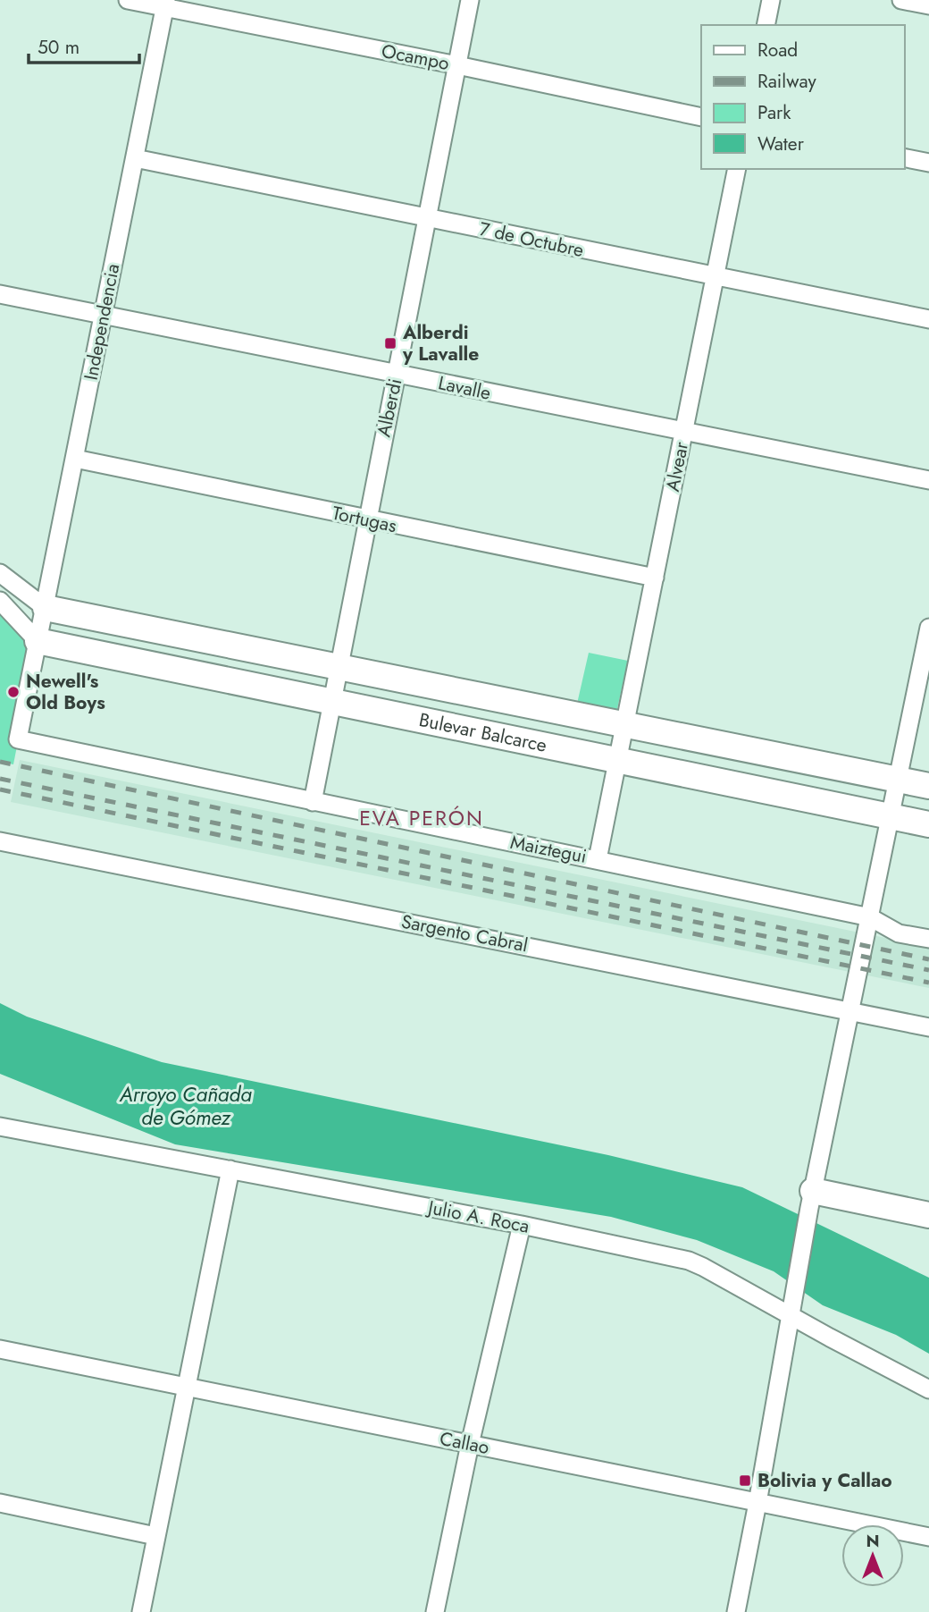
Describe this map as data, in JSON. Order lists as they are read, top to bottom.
{
  "streets": {
    "main road": ["Bulevar Balcarce"],
    "street": [
      "Ocampo",
      "7 de Octubre",
      "Independencia",
      "Lavalle",
      "Alberdi",
      "Alvear",
      "Tortugas",
      "Maiztegui",
      "Sargento Cabral",
      "Julio A. Roca",
      "Callao"
    ]
  },
  "crossings": [
    ["Ocampo", "Independencia"],
    ["Ocampo", "Alberdi"],
    ["7 de Octubre", "Independencia"],
    ["7 de Octubre", "Alberdi"],
    ["7 de Octubre", "Alvear"],
    ["Independencia", "Lavalle"],
    ["Independencia", "Tortugas"],
    ["Independencia", "Bulevar Balcarce"],
    ["Independencia", "Maiztegui"],
    ["Lavalle", "Alberdi"],
    ["Lavalle", "Alvear"],
    ["Alberdi", "Tortugas"],
    ["Alberdi", "Bulevar Balcarce"],
    ["Alberdi", "Maiztegui"],
    ["Alvear", "Tortugas"],
    ["Alvear", "Bulevar Balcarce"],
    ["Alvear", "Maiztegui"]
  ],
  "districts": ["EVA PERÓN"],
  "water": ["Arroyo Cañada de Gómez"],
  "places": {
    "transit": ["Alberdi y Lavalle", "Bolivia y Callao"],
    "other": ["Newell's Old Boys"]
  },
  "legend": [
    "Road",
    "Railway",
    "Park",
    "Water"
  ],
  "scale_bar": "50 m",
  "north": "top"
}
